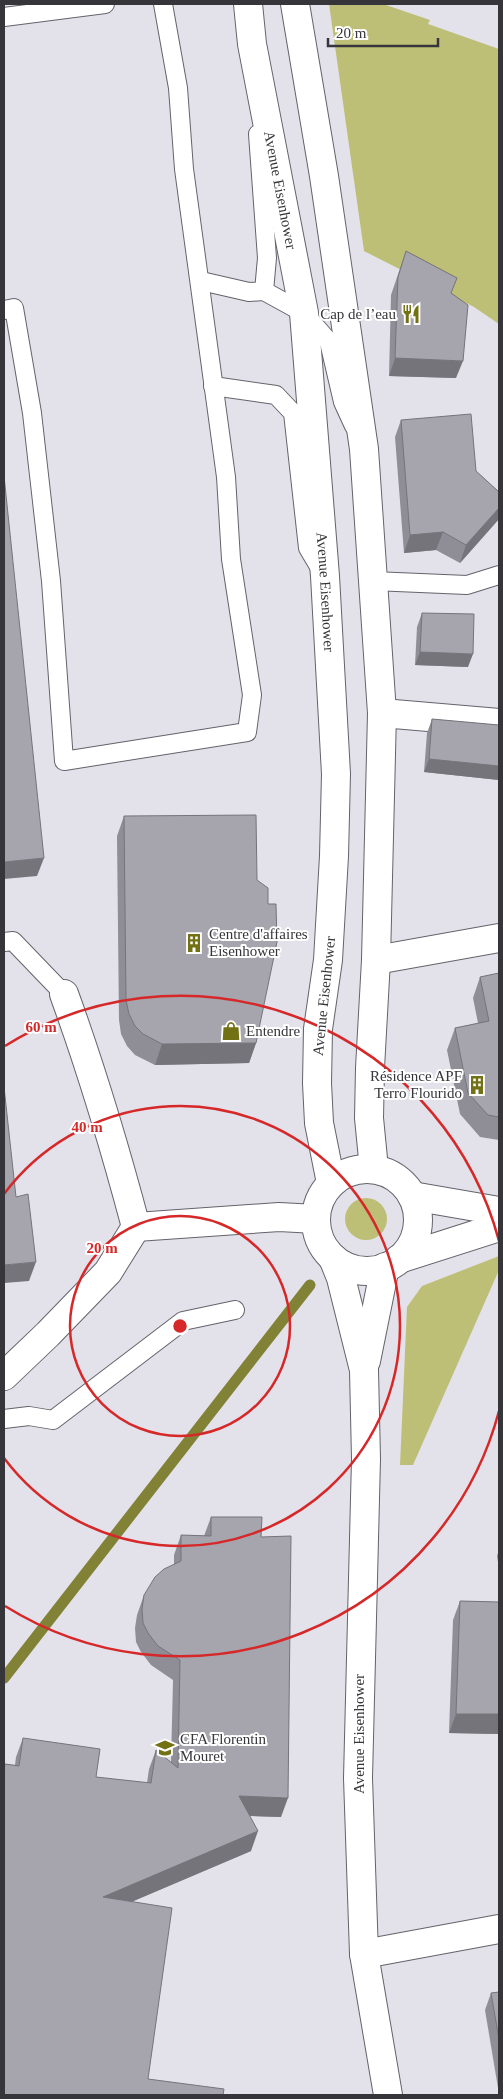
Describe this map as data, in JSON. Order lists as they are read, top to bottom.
{
  "streets": {
    "main road": ["Avenue Eisenhower"]
  },
  "places": {
    "restaurant": ["Cap de l’eau"],
    "building": ["Centre d'affaires Eisenhower", "Résidence APF Terro Flourido"],
    "shop": ["Entendre"],
    "school or university": ["CFA Florentin Mouret"]
  },
  "scale_bar": "20 m",
  "rings": ["60 m", "40 m", "20 m"]
}
